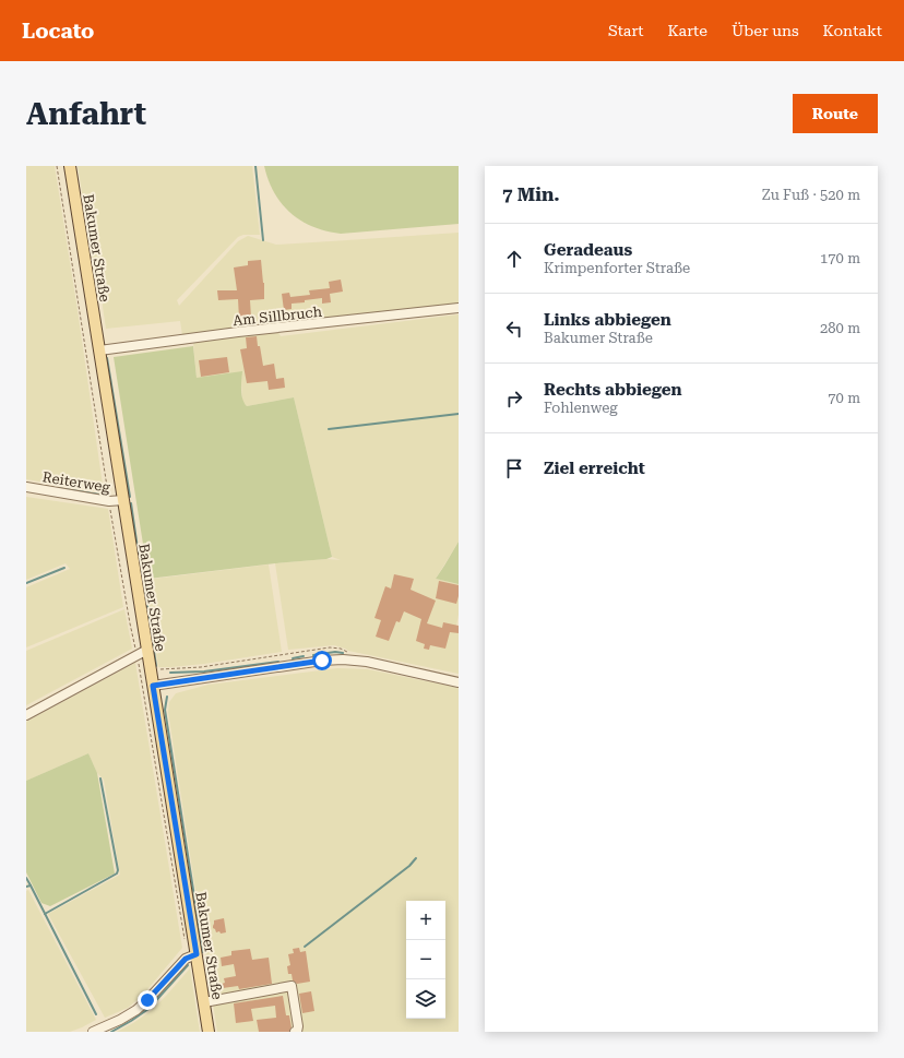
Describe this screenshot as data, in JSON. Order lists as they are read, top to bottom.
{
  "streets": {
    "main road": ["Bakumer Straße"],
    "street": ["Am Sillbruch", "Reiterweg"]
  },
  "crossings": [
    ["Bakumer Straße", "Am Sillbruch"],
    ["Bakumer Straße", "Reiterweg"]
  ],
  "page": {
    "header": "Locato",
    "nav": [
      "Start",
      "Karte",
      "Über uns",
      "Kontakt"
    ],
    "buttons": "Route",
    "title": "Anfahrt",
    "heading": ["7 Min.", "Zu Fuß · 520 m"],
    "list": [
      ["Geradeaus", "Krimpenforter Straße", "170 m"],
      ["Links abbiegen", "Bakumer Straße", "280 m"],
      ["Rechts abbiegen", "Fohlenweg", "70 m"],
      "Ziel erreicht"
    ],
    "map_buttons": ["+", "−"]
  }
}
